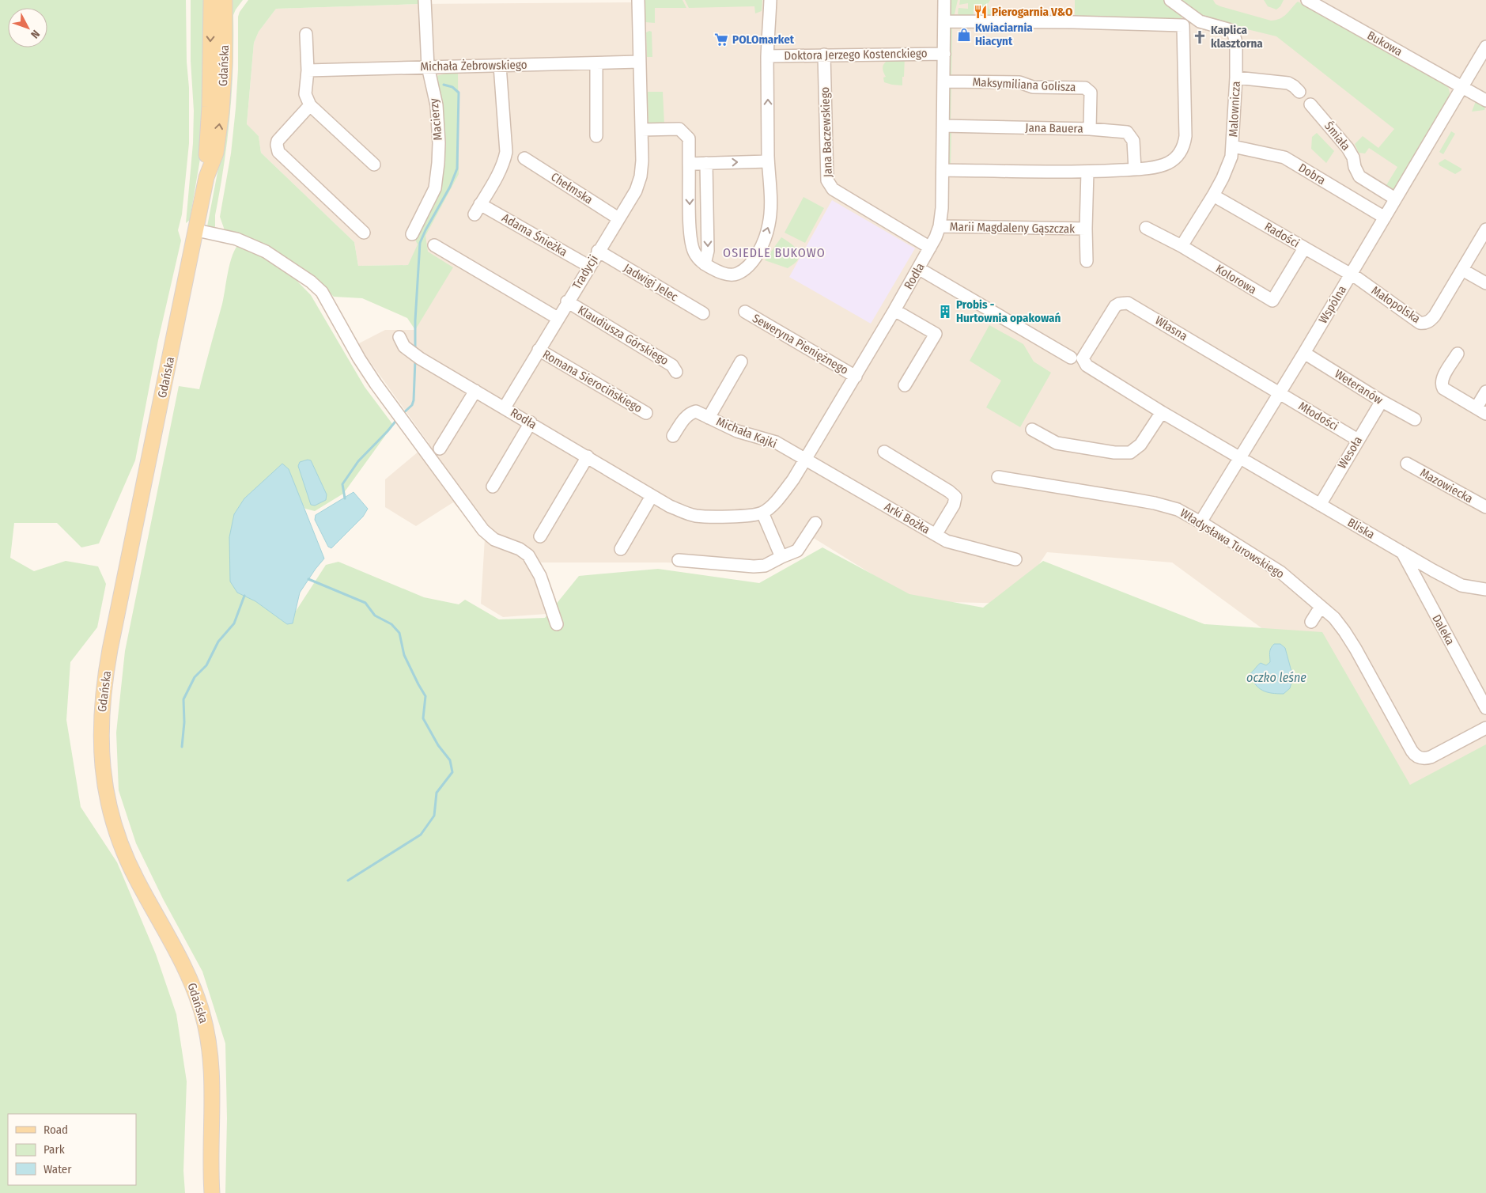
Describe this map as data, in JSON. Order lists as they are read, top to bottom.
{
  "streets": {
    "main road": ["Gdańska"],
    "street": [
      "Bukowa",
      "Doktora Jerzego Kostenckiego",
      "Michała Żebrowskiego",
      "Maksymiliana Golisza",
      "Malownicza",
      "Macierzy",
      "Jana Bauera",
      "Jana Baczewskiego",
      "Śmiała",
      "Dobra",
      "Chełmska",
      "Marii Magdaleny Gąszczak",
      "Adama Śnieżka",
      "Radości",
      "Tradycji",
      "Rodła",
      "Kolorowa",
      "Jadwigi Jelec",
      "Wspólna",
      "Małopolska",
      "Własna",
      "Klaudiusza Górskiego",
      "Seweryna Pieniężnego",
      "Romana Sierocińskiego",
      "Weteranów",
      "Młodości",
      "Michała Kajki",
      "Wesoła",
      "Mazowiecka",
      "Arki Bożka",
      "Bliska",
      "Władysława Turowskiego",
      "Daleka"
    ]
  },
  "crossings": [
    ["Bukowa", "Wspólna"],
    ["Doktora Jerzego Kostenckiego", "Jana Baczewskiego"],
    ["Doktora Jerzego Kostenckiego", "Rodła"],
    ["Michała Żebrowskiego", "Macierzy"],
    ["Michała Żebrowskiego", "Adama Śnieżka"],
    ["Michała Żebrowskiego", "Tradycji"],
    ["Maksymiliana Golisza", "Jana Bauera"],
    ["Maksymiliana Golisza", "Rodła"],
    ["Malownicza", "Dobra"],
    ["Malownicza", "Radości"],
    ["Malownicza", "Kolorowa"],
    ["Jana Bauera", "Rodła"],
    ["Jana Baczewskiego", "Rodła"],
    ["Śmiała", "Wspólna"],
    ["Dobra", "Wspólna"],
    ["Chełmska", "Tradycji"],
    ["Marii Magdaleny Gąszczak", "Rodła"],
    ["Adama Śnieżka", "Tradycji"],
    ["Radości", "Kolorowa"],
    ["Radości", "Wspólna"],
    ["Radości", "Małopolska"],
    ["Tradycji", "Rodła"],
    ["Tradycji", "Jadwigi Jelec"],
    ["Tradycji", "Klaudiusza Górskiego"],
    ["Tradycji", "Romana Sierocińskiego"],
    ["Rodła", "Seweryna Pieniężnego"],
    ["Rodła", "Michała Kajki"],
    ["Rodła", "Arki Bożka"],
    ["Rodła", "Bliska"],
    ["Wspólna", "Małopolska"],
    ["Wspólna", "Własna"],
    ["Wspólna", "Weteranów"],
    ["Wspólna", "Młodości"],
    ["Wspólna", "Bliska"],
    ["Wspólna", "Władysława Turowskiego"],
    ["Własna", "Młodości"],
    ["Własna", "Bliska"],
    ["Weteranów", "Wesoła"],
    ["Młodości", "Wesoła"],
    ["Michała Kajki", "Arki Bożka"],
    ["Wesoła", "Bliska"],
    ["Bliska", "Daleka"]
  ],
  "districts": ["OSIEDLE BUKOWO"],
  "water": ["oczko leśne"],
  "places": {
    "restaurant": ["Pierogarnia V&O"],
    "shop": ["Kwiaciarnia Hiacynt"],
    "church": ["Kaplica klasztorna"],
    "supermarket": ["POLOmarket"],
    "building": ["Probis - Hurtownia opakowań"]
  },
  "legend": ["Road", "Park", "Water"],
  "north": "bottom right"
}
